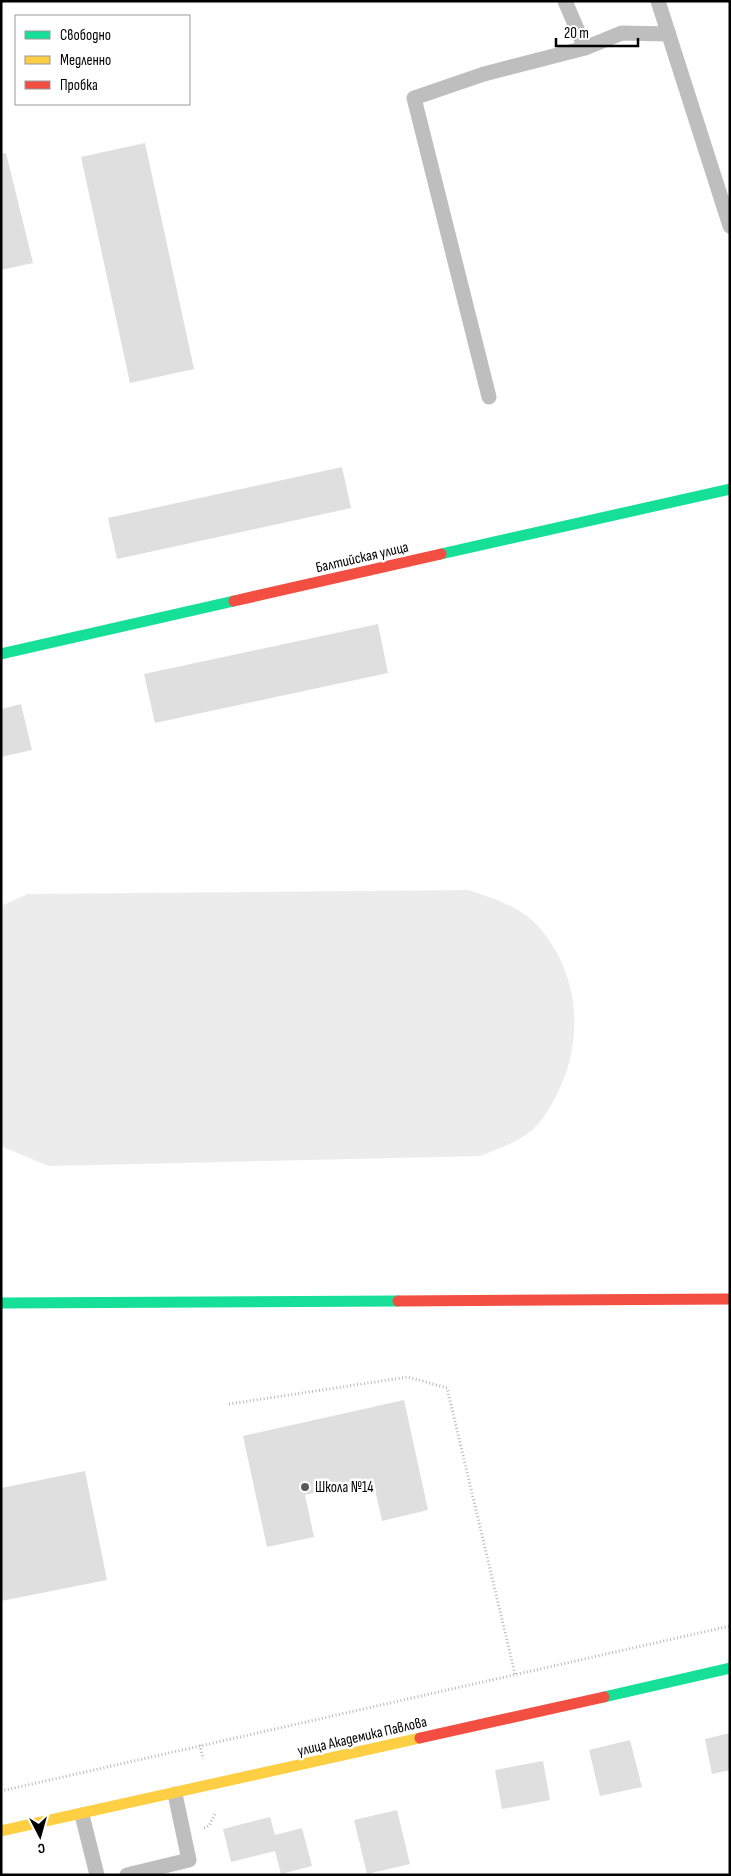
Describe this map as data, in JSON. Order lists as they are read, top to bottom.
{
  "streets": {
    "street": ["Балтийская улица", "улица Академика Павлова"]
  },
  "places": ["Школа №14"],
  "legend": ["Свободно", "Медленно", "Пробка"],
  "scale_bar": "20 m",
  "north": "bottom"
}
